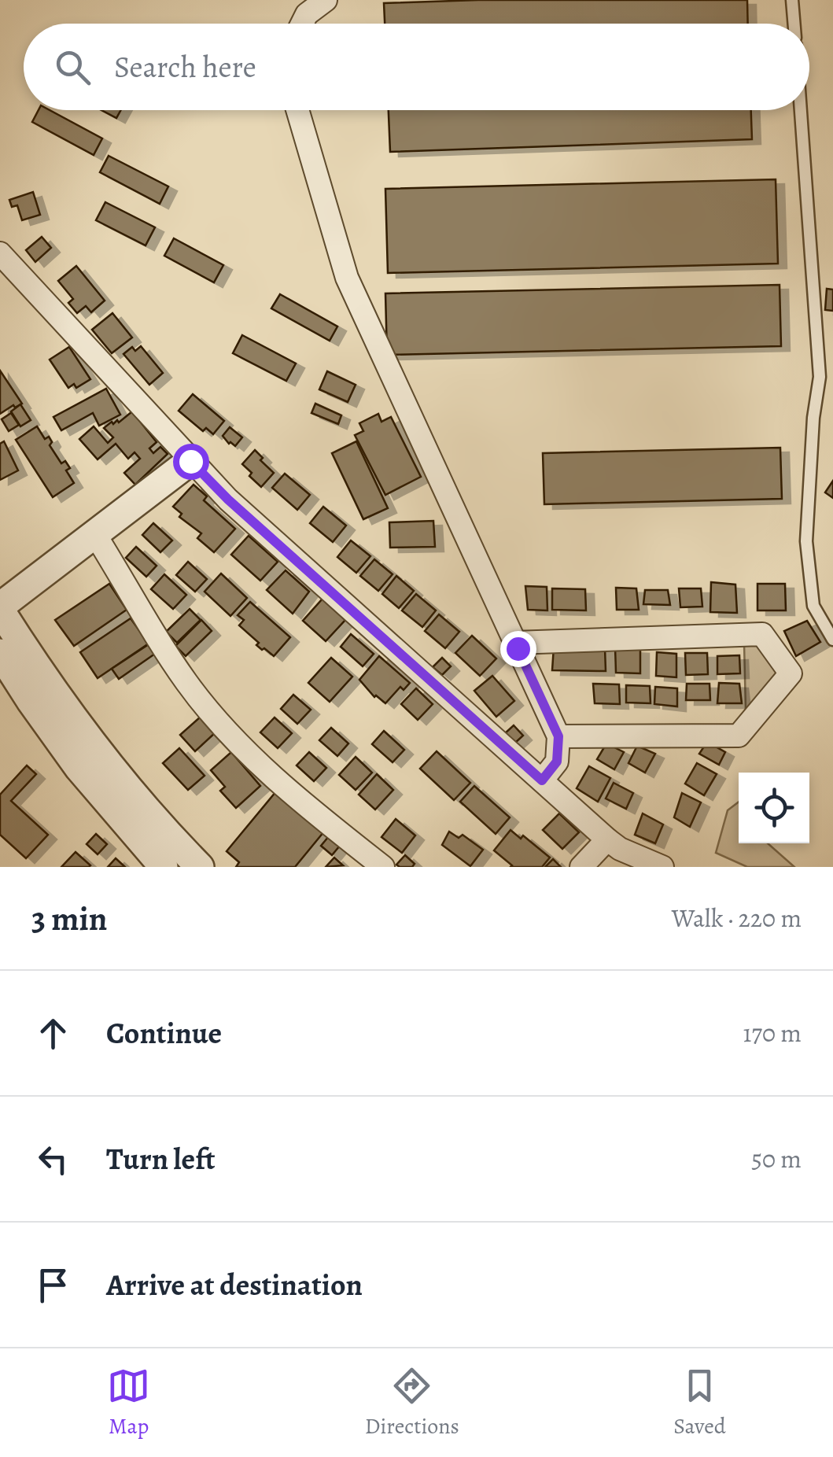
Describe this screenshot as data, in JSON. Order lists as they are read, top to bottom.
{
  "page": {
    "search": "Search here",
    "heading": ["3 min", "Walk · 220 m"],
    "list": [
      ["Continue", "170 m"],
      ["Turn left", "50 m"],
      "Arrive at destination"
    ],
    "nav": ["Map", "Directions", "Saved"]
  }
}
